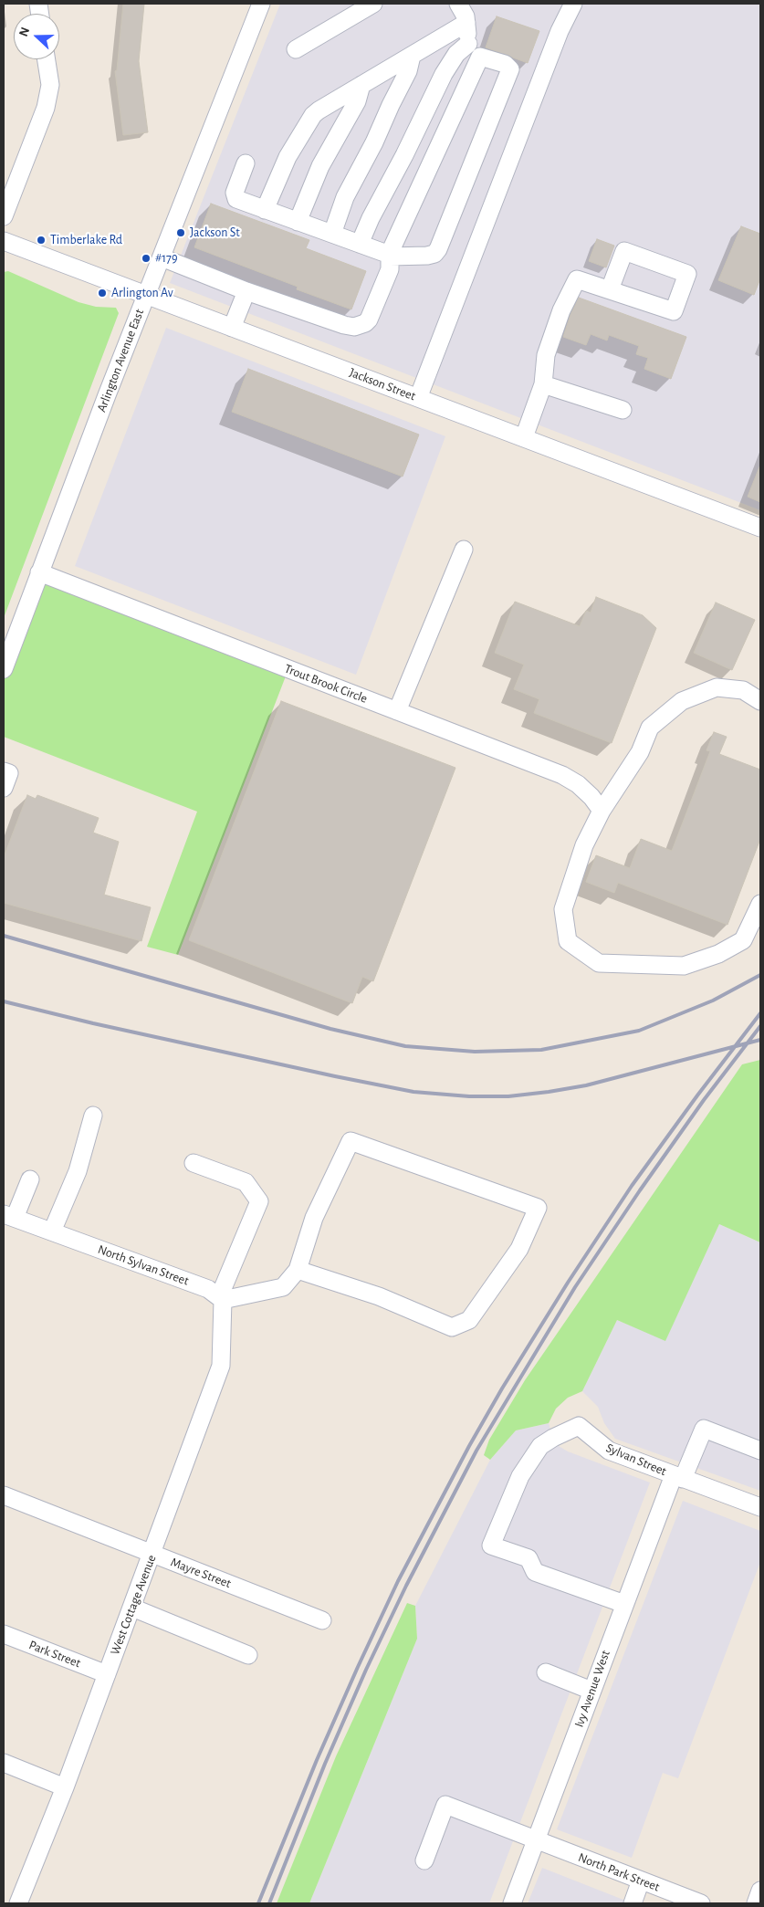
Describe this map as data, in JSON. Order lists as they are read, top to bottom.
{
  "streets": {
    "street": [
      "Arlington Avenue East",
      "Jackson Street",
      "Trout Brook Circle",
      "North Sylvan Street",
      "Sylvan Street",
      "Mayre Street",
      "West Cottage Avenue",
      "Park Street",
      "Ivy Avenue West",
      "North Park Street"
    ]
  },
  "crossings": [
    ["Arlington Avenue East", "Jackson Street"],
    ["Arlington Avenue East", "Trout Brook Circle"],
    ["North Sylvan Street", "West Cottage Avenue"],
    ["Sylvan Street", "Ivy Avenue West"],
    ["Mayre Street", "West Cottage Avenue"],
    ["West Cottage Avenue", "Park Street"],
    ["Ivy Avenue West", "North Park Street"]
  ],
  "places": [
    "Jackson St",
    "Timberlake Rd",
    "#179",
    "Arlington Av"
  ],
  "north": "left"
}
